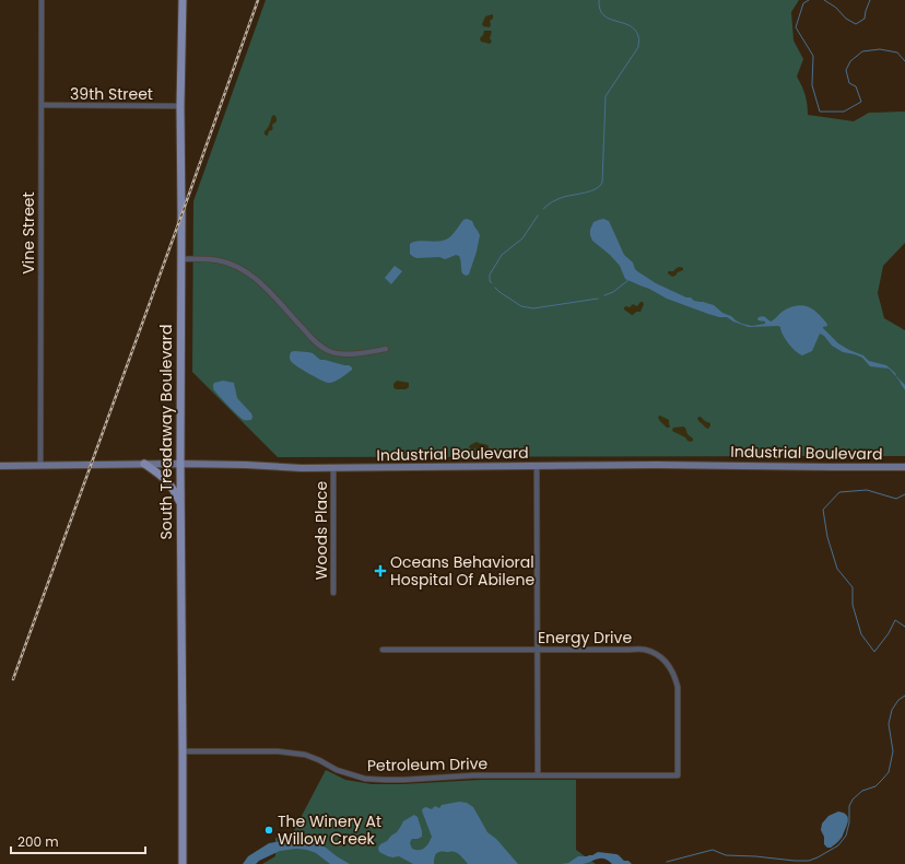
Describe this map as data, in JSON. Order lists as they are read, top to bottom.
{
  "streets": {
    "main road": ["South Treadaway Boulevard", "Industrial Boulevard"],
    "street": [
      "39th Street",
      "Vine Street",
      "Woods Place",
      "Energy Drive",
      "Petroleum Drive"
    ]
  },
  "crossings": [
    ["39th Street", "Vine Street"],
    ["39th Street", "South Treadaway Boulevard"],
    ["Vine Street", "Industrial Boulevard"],
    ["South Treadaway Boulevard", "Industrial Boulevard"],
    ["South Treadaway Boulevard", "Petroleum Drive"],
    ["Industrial Boulevard", "Woods Place"],
    ["Energy Drive", "Petroleum Drive"]
  ],
  "places": {
    "health": ["Oceans Behavioral Hospital Of Abilene"],
    "other": ["The Winery At Willow Creek"]
  },
  "scale_bar": "200 m"
}
